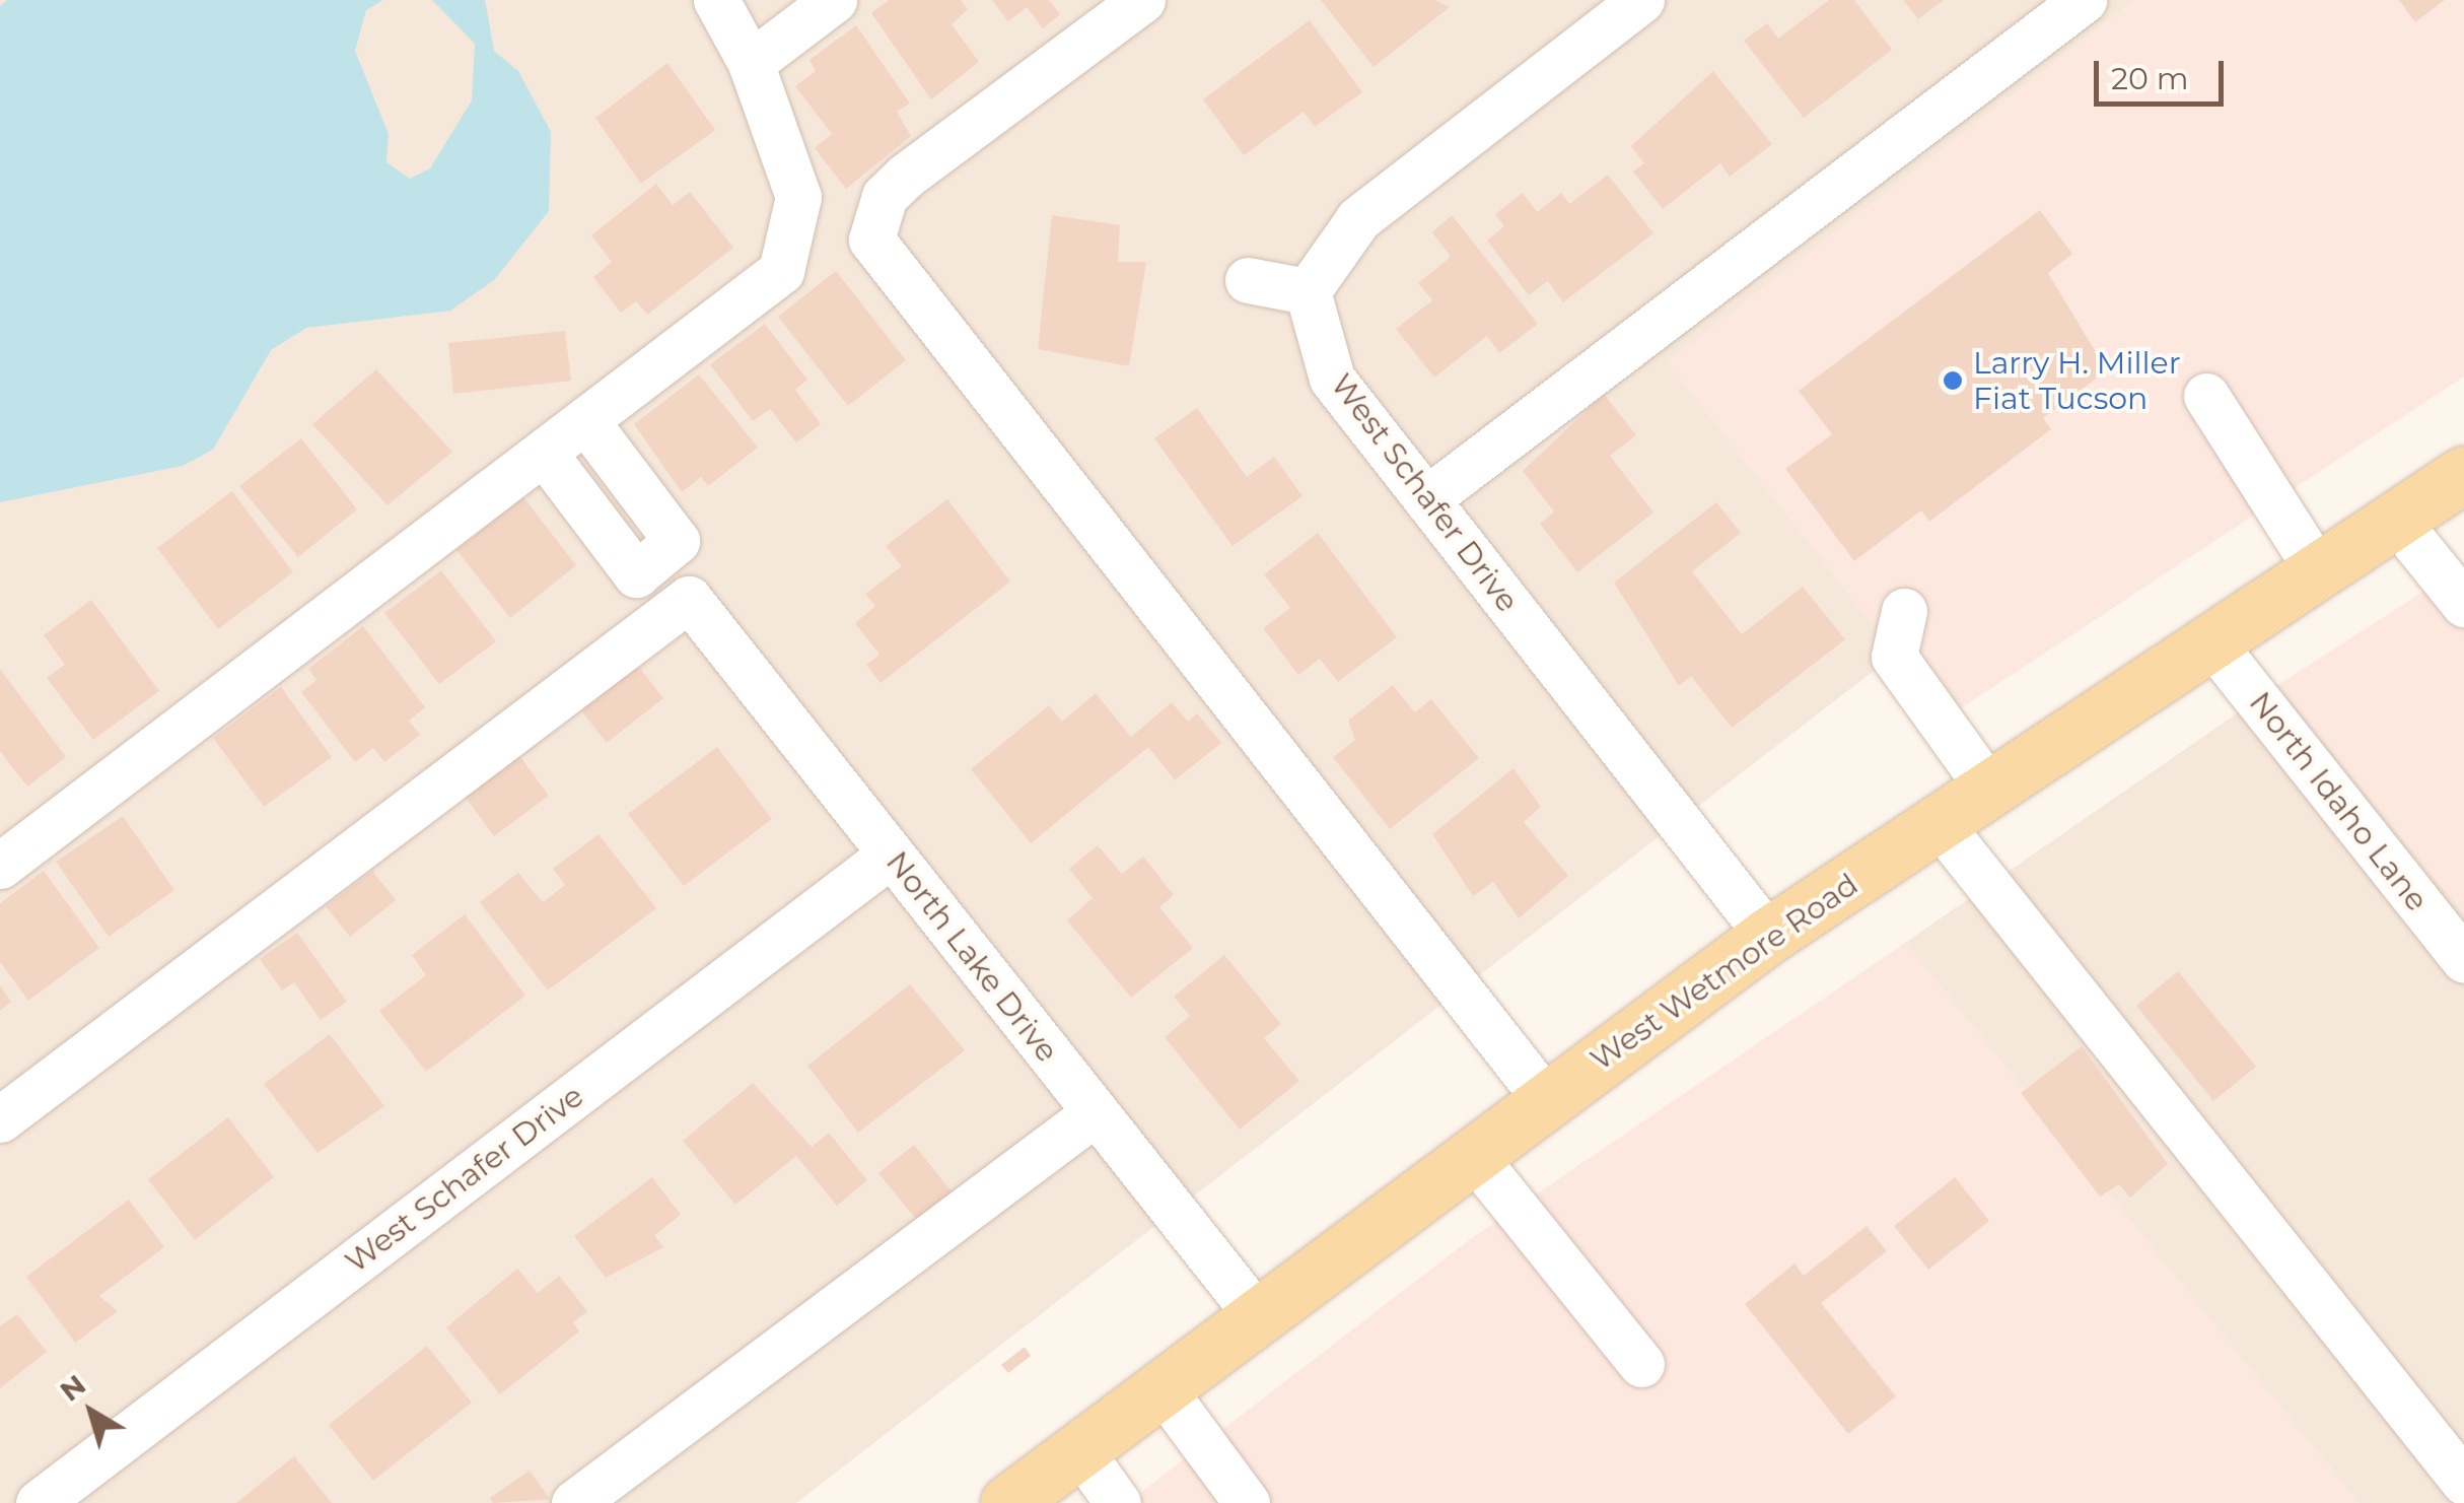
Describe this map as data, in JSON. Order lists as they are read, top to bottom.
{
  "streets": {
    "main road": ["West Wetmore Road"],
    "street": ["West Schafer Drive", "North Idaho Lane", "North Lake Drive"]
  },
  "crossings": [
    ["West Schafer Drive", "North Lake Drive"],
    ["West Schafer Drive", "West Wetmore Road"],
    ["North Idaho Lane", "West Wetmore Road"],
    ["North Lake Drive", "West Wetmore Road"]
  ],
  "places": ["Larry H. Miller Fiat Tucson"],
  "scale_bar": "20 m",
  "north": "top left"
}
